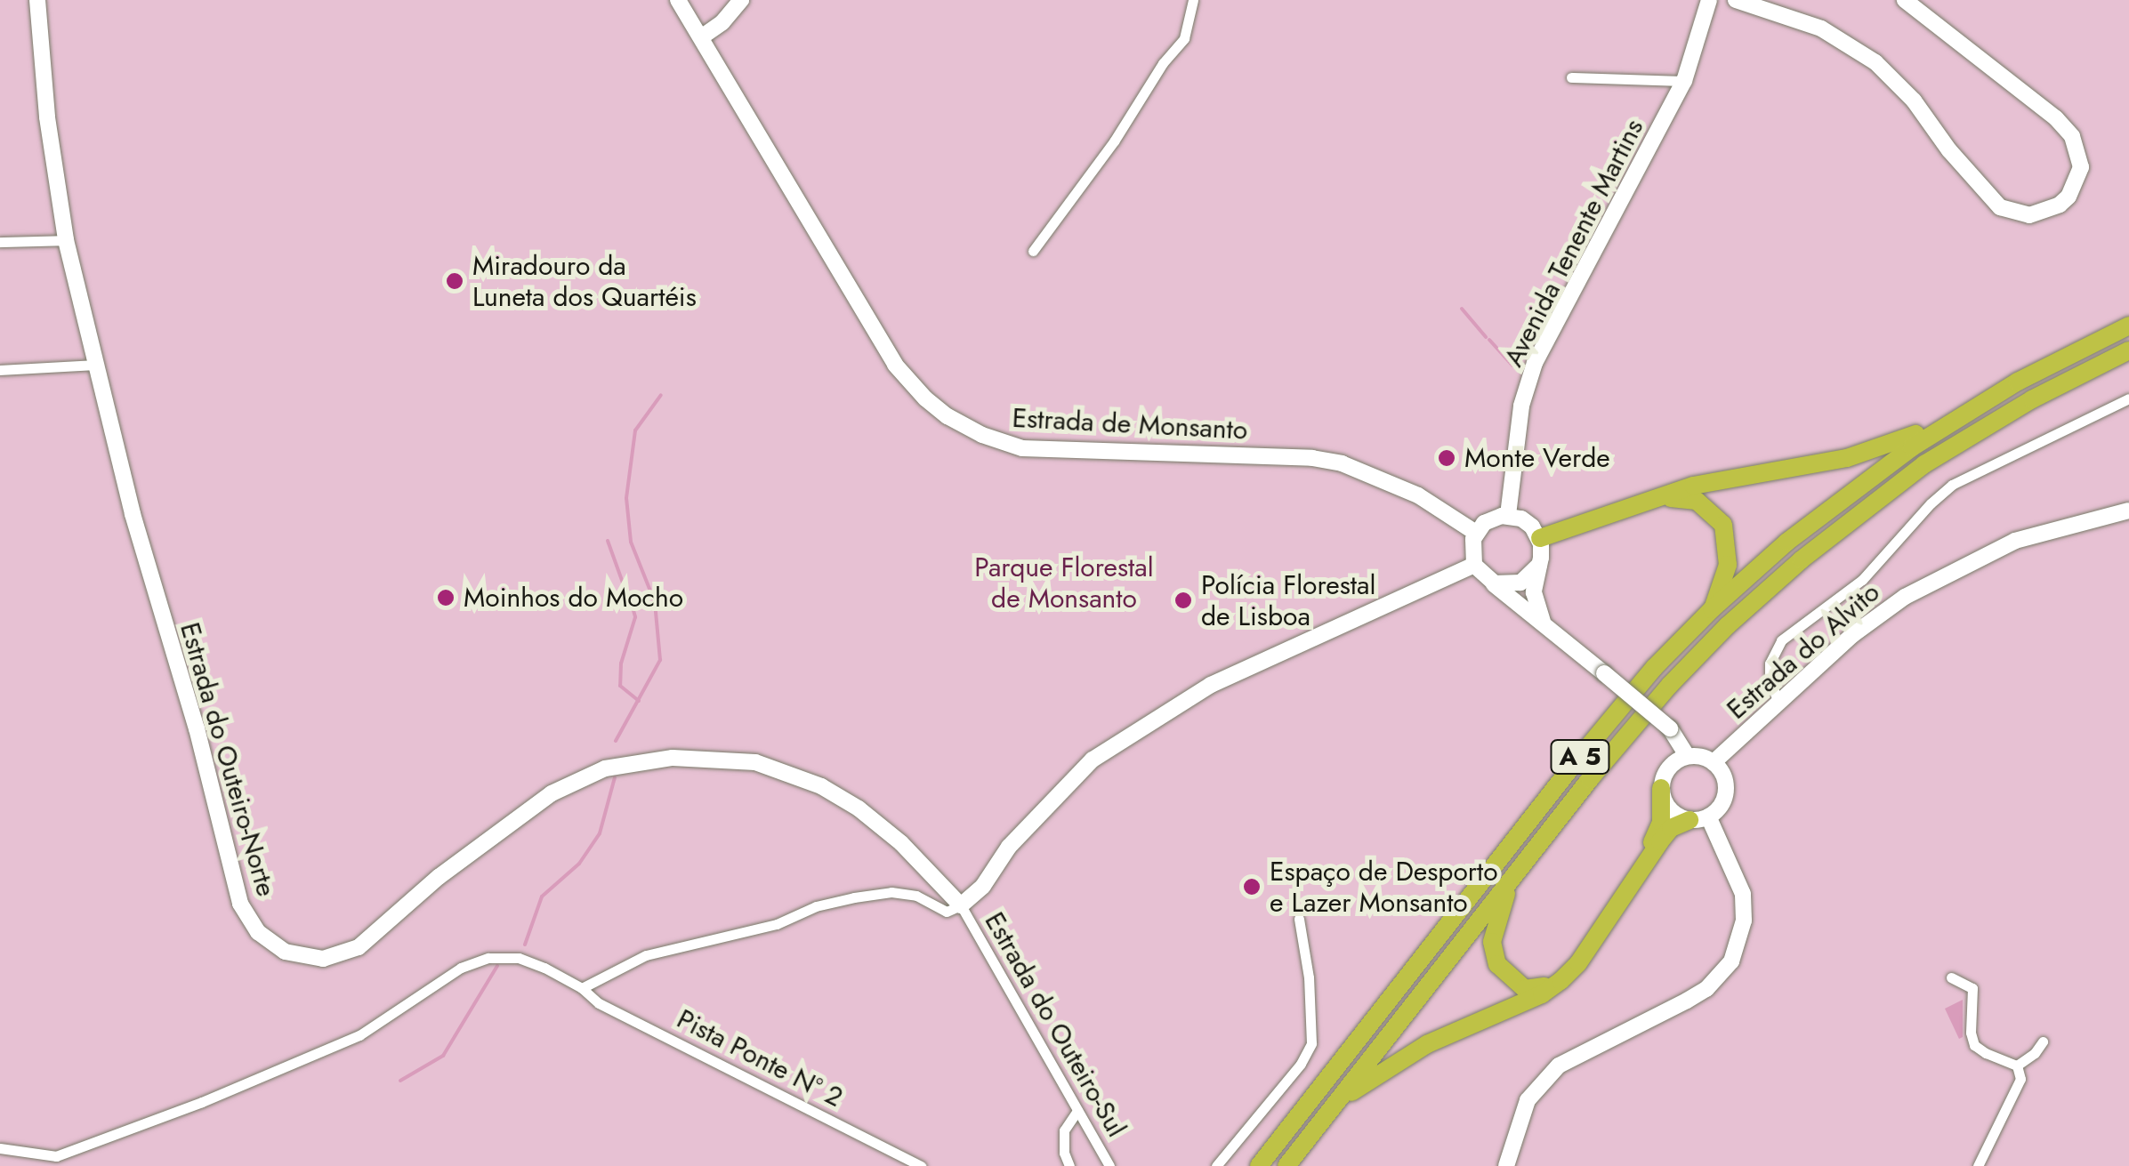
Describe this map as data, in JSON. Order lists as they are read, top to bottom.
{
  "streets": {
    "highway": ["A 5"],
    "street": [
      "Avenida Tenente Martins",
      "Estrada de Monsanto",
      "Estrada do Alvito",
      "Estrada do Outeiro-Norte",
      "Estrada do Outeiro-Sul",
      "Pista Ponte Nº 2"
    ]
  },
  "crossings": [
    ["Avenida Tenente Martins", "Estrada de Monsanto"],
    ["Estrada do Outeiro-Norte", "Estrada do Outeiro-Sul"]
  ],
  "parks": ["Parque Florestal de Monsanto"],
  "places": [
    "Miradouro da Luneta dos Quartéis",
    "Monte Verde",
    "Moinhos do Mocho",
    "Polícia Florestal de Lisboa",
    "Espaço de Desporto e Lazer Monsanto"
  ]
}
